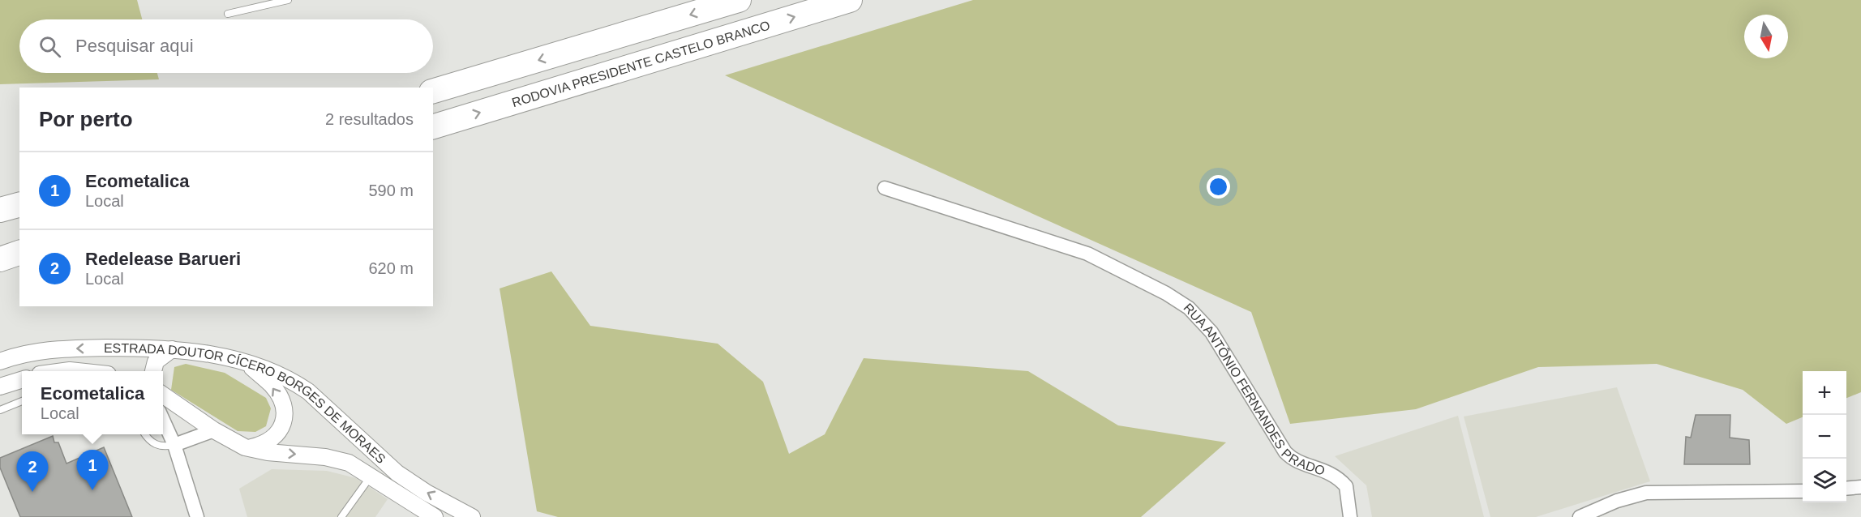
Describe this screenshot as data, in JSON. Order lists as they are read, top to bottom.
{
  "streets": {
    "highway": ["RODOVIA PRESIDENTE CASTELO BRANCO"],
    "street": ["RUA ANTÔNIO FERNANDES PRADO", "ESTRADA DOUTOR CÍCERO BORGES DE MORAES"]
  },
  "north": "bottom",
  "page": {
    "search": "Pesquisar aqui",
    "heading": ["Por perto", "2 resultados"],
    "list": [
      {
        "mark": "1",
        "name": "Ecometalica",
        "note": "Local",
        "value": "590 m"
      },
      {
        "mark": "2",
        "name": "Redelease Barueri",
        "note": "Local",
        "value": "620 m"
      }
    ],
    "map_buttons": ["+", "−"],
    "popup": ["Ecometalica", "Local"],
    "pins": ["1", "2"]
  }
}
